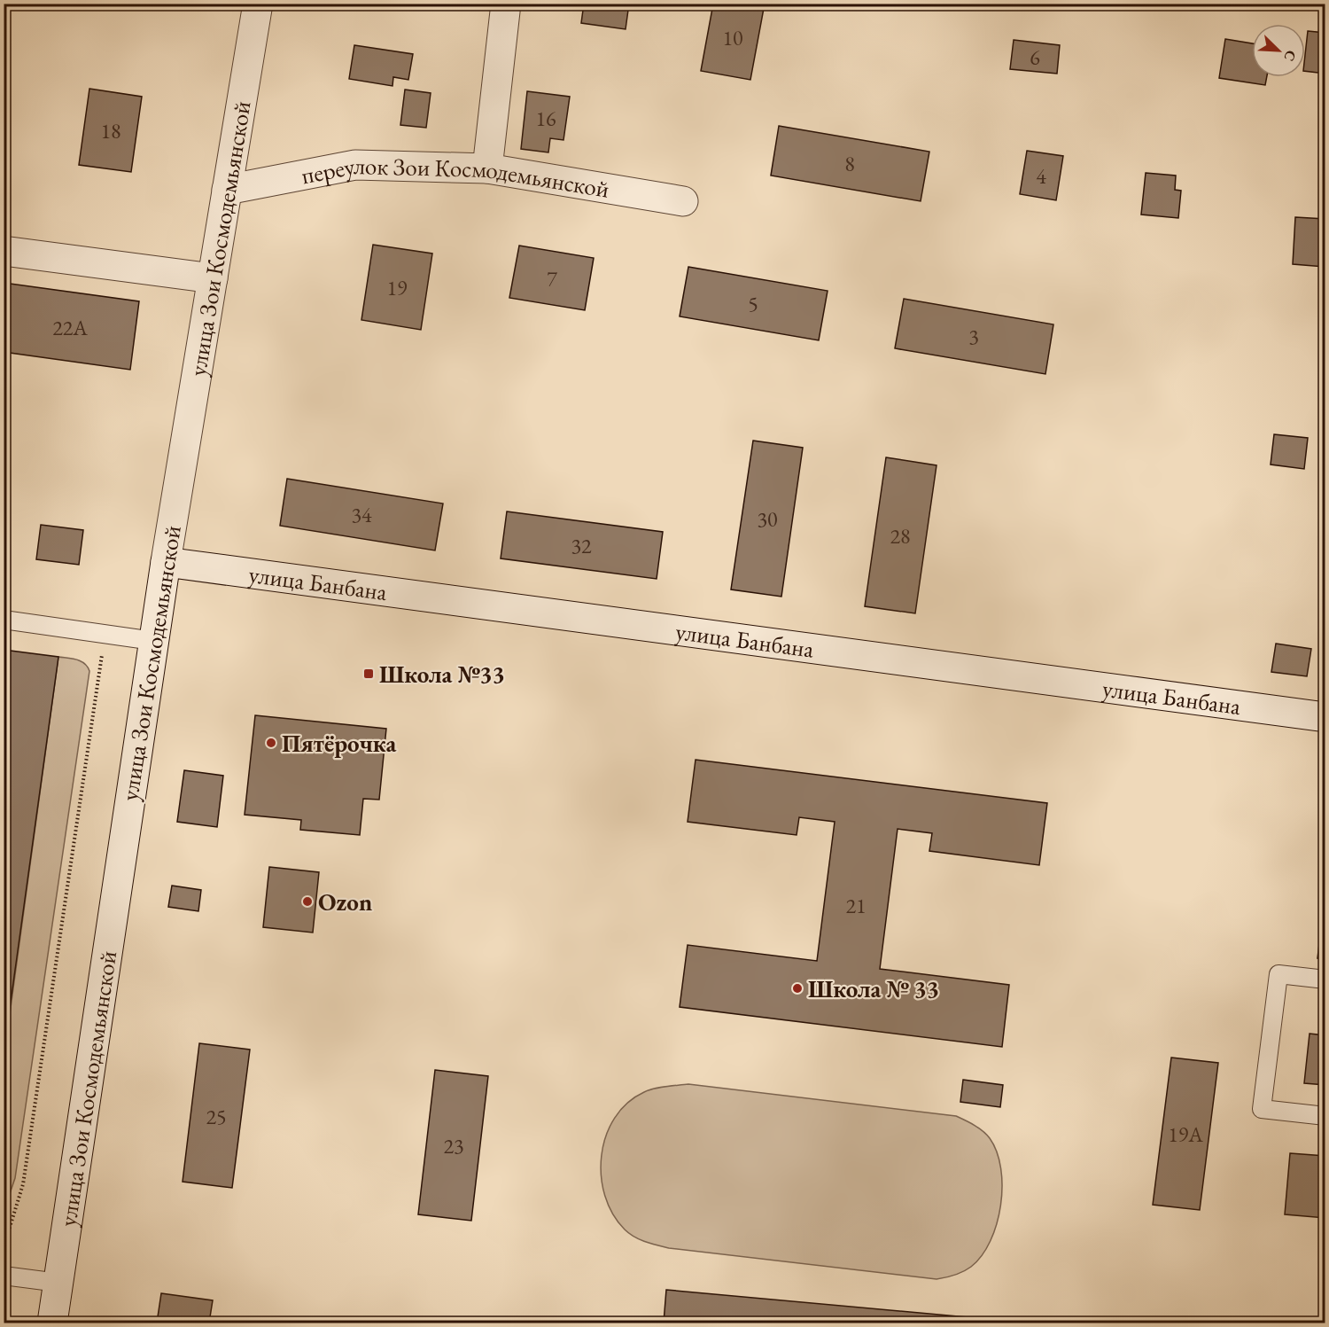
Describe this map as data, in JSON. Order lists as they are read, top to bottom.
{
  "streets": {
    "street": ["переулок Зои Космодемьянской", "улица Зои Космодемьянской", "улица Банбана"]
  },
  "crossings": [
    ["переулок Зои Космодемьянской", "улица Зои Космодемьянской"],
    ["улица Зои Космодемьянской", "улица Банбана"]
  ],
  "places": {
    "transit": ["Школа №33"],
    "other": ["Пятёрочка", "Ozon", "Школа № 33"]
  },
  "house_numbers": [
    "10",
    "6",
    "16",
    "18",
    "8",
    "4",
    "7",
    "19",
    "5",
    "22А",
    "3",
    "34",
    "30",
    "28",
    "32",
    "21",
    "25",
    "19А",
    "23"
  ],
  "north": "bottom right"
}
